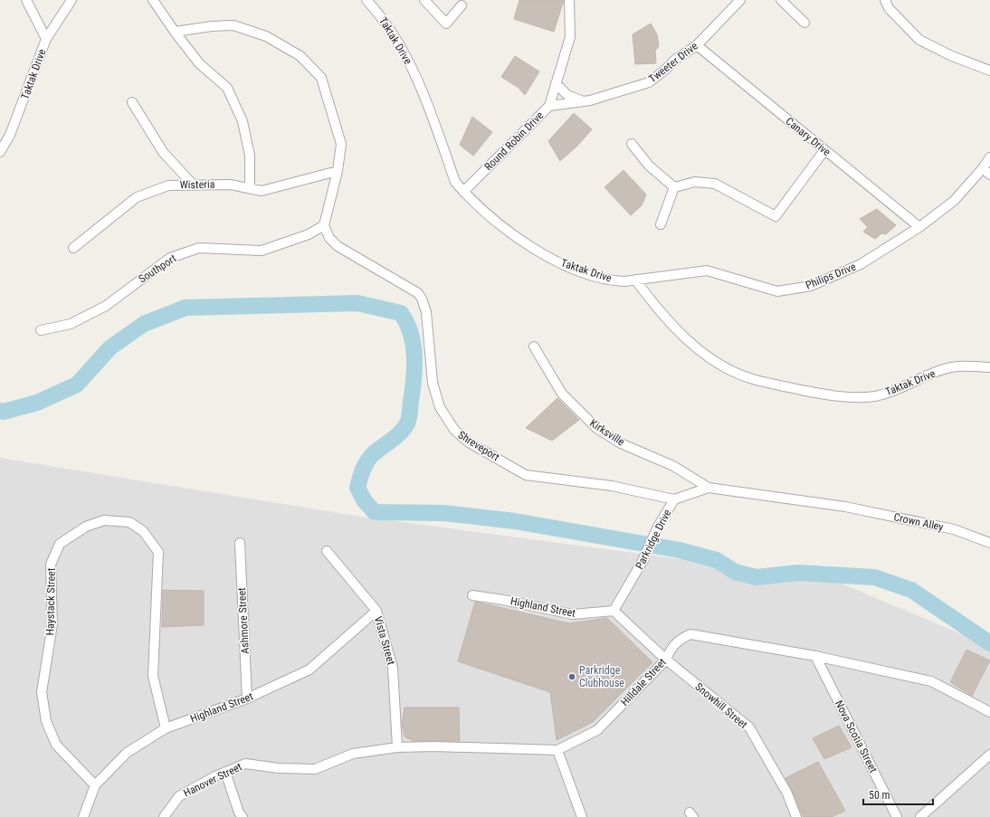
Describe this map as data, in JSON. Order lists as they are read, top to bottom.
{
  "streets": {
    "street": [
      "Taktak Drive",
      "Tweeter Drive",
      "Canary Drive",
      "Round Robin Drive",
      "Wisteria",
      "Southport",
      "Philips Drive",
      "Kirksville",
      "Shreveport",
      "Crown Alley",
      "Parkridge Drive",
      "Haystack Street",
      "Highland Street",
      "Ashmore Street",
      "Vista Street",
      "Hilldale Street",
      "Snowhill Street",
      "Nova Scotia Street",
      "Hanover Street"
    ]
  },
  "crossings": [
    ["Taktak Drive", "Round Robin Drive"],
    ["Taktak Drive", "Philips Drive"],
    ["Tweeter Drive", "Canary Drive"],
    ["Tweeter Drive", "Round Robin Drive"],
    ["Canary Drive", "Philips Drive"],
    ["Southport", "Shreveport"],
    ["Kirksville", "Parkridge Drive"],
    ["Shreveport", "Parkridge Drive"],
    ["Crown Alley", "Parkridge Drive"],
    ["Parkridge Drive", "Highland Street"],
    ["Haystack Street", "Highland Street"],
    ["Highland Street", "Ashmore Street"],
    ["Highland Street", "Vista Street"],
    ["Vista Street", "Hilldale Street"],
    ["Vista Street", "Hanover Street"],
    ["Hilldale Street", "Snowhill Street"],
    ["Hilldale Street", "Nova Scotia Street"],
    ["Hilldale Street", "Hanover Street"]
  ],
  "places": ["Parkridge Clubhouse"],
  "scale_bar": "50 m"
}
